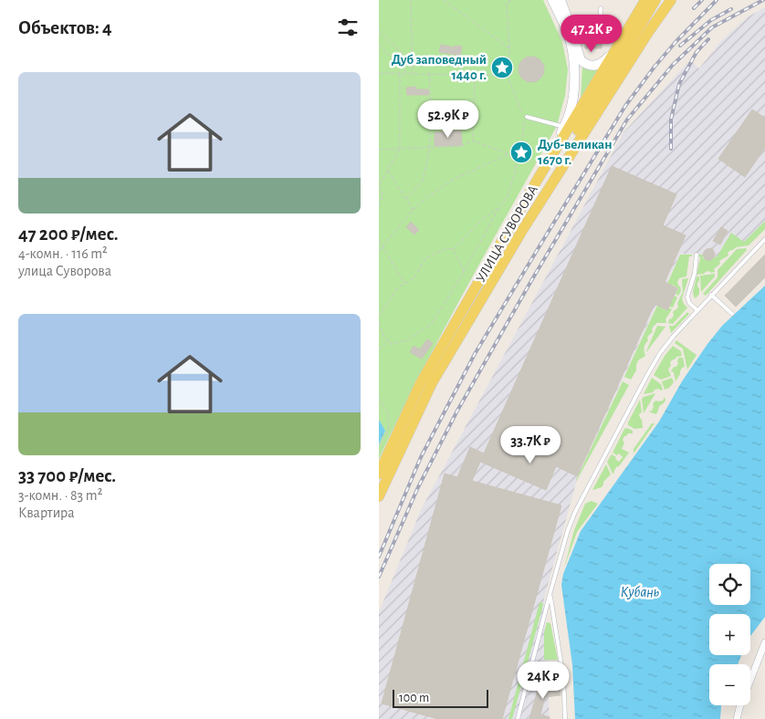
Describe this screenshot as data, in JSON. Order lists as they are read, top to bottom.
{
  "streets": {
    "main road": ["УЛИЦА СУВОРОВА"]
  },
  "water": ["Кубань"],
  "places": {
    "place": ["Дуб заповедный 1440 г.", "Дуб-великан 1670 г."]
  },
  "scale_bar": "100 m",
  "page": {
    "heading": "Объектов: 4",
    "price": [
      "47.2K ₽",
      "52.9K ₽",
      "33.7K ₽",
      "24K ₽"
    ],
    "list": [
      {
        "name": "47 200 ₽/мес.",
        "note": "4-комн. · 116 m² · улица Суворова"
      },
      {
        "name": "33 700 ₽/мес.",
        "note": "3-комн. · 83 m² · Квартира"
      }
    ],
    "map_buttons": ["+", "−"],
    "scale": "100 m"
  }
}
